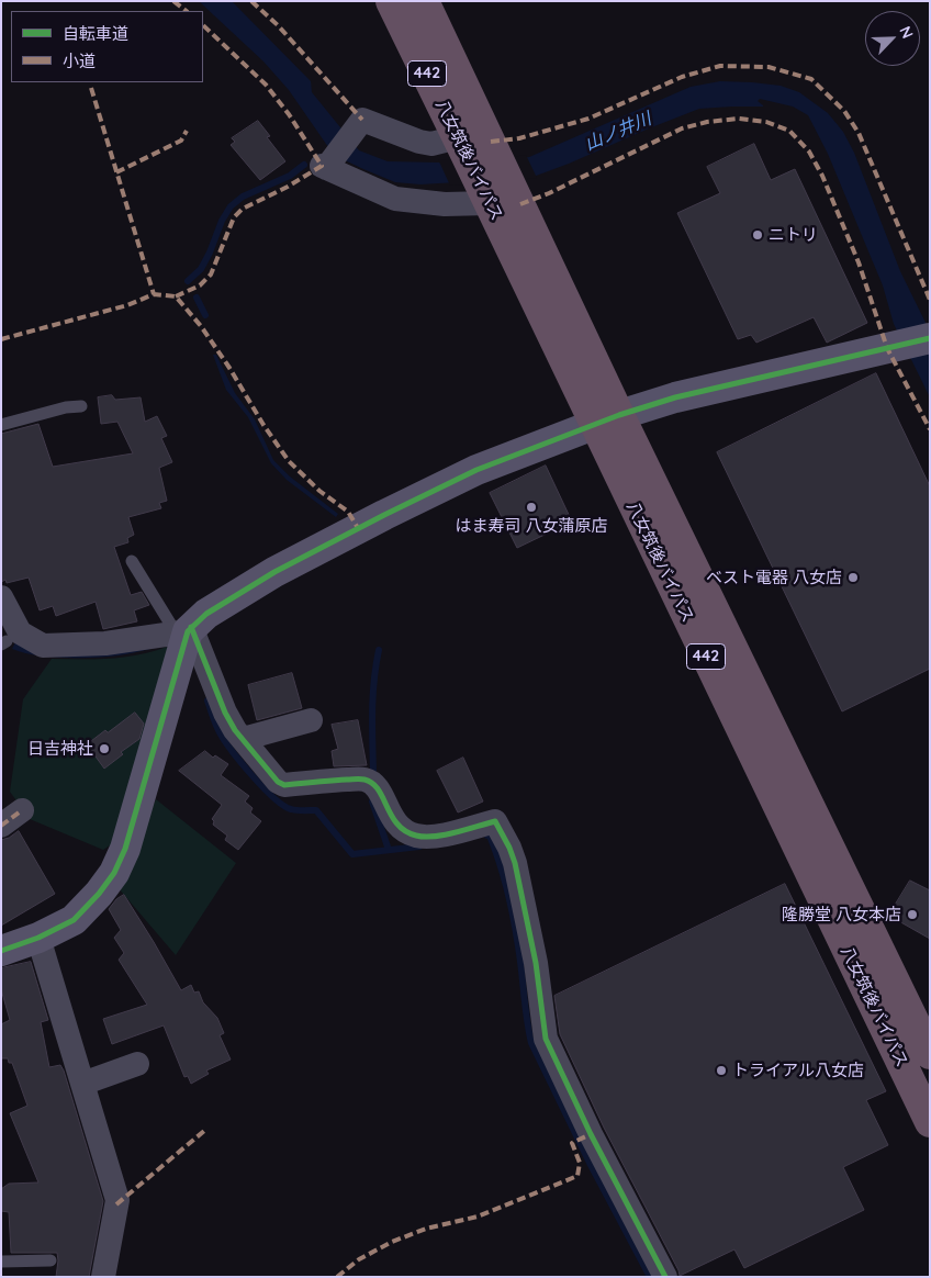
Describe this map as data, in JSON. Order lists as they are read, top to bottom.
{
  "streets": {
    "highway": ["442", "八女筑後バイパス"]
  },
  "water": ["山ノ井川"],
  "places": [
    "ニトリ",
    "はま寿司 八女蒲原店",
    "ベスト電器 八女店",
    "日吉神社",
    "隆勝堂 八女本店",
    "トライアル八女店"
  ],
  "legend": ["自転車道", "小道"],
  "north": "top right"
}
